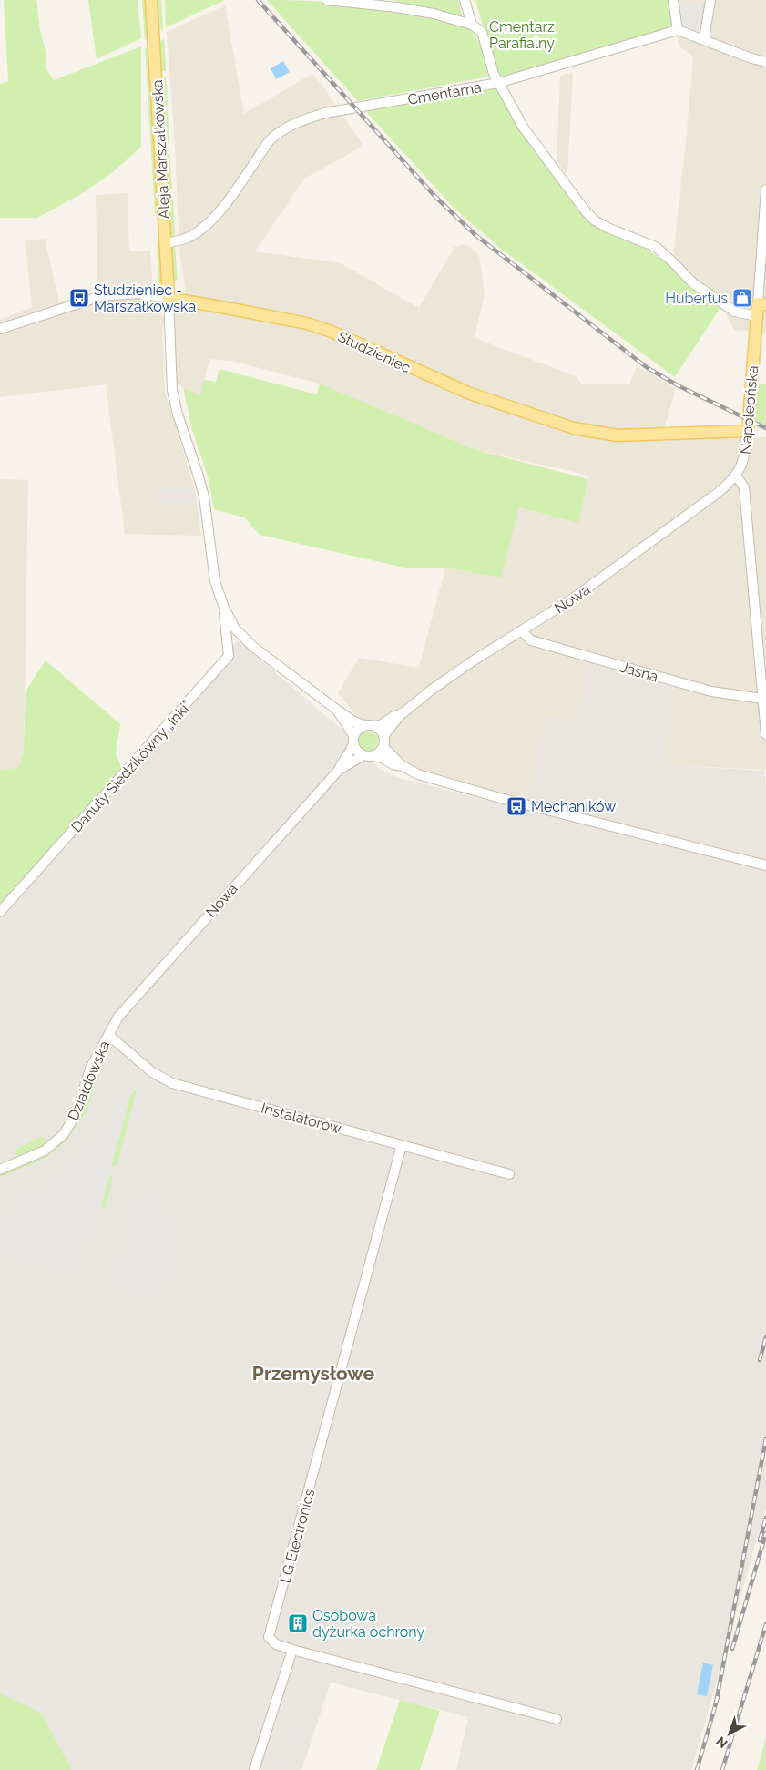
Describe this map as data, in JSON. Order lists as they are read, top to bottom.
{
  "streets": {
    "main road": ["Aleja Marszałkowska", "Studzieniec", "Napoleońska"],
    "street": [
      "Cmentarna",
      "Nowa",
      "Jasna",
      "Danuty Siedzikówny „Inki”",
      "Działdowska",
      "Instalatorów",
      "LG Electronics"
    ]
  },
  "crossings": [
    ["Cmentarna", "Aleja Marszałkowska"],
    ["Aleja Marszałkowska", "Studzieniec"],
    ["Studzieniec", "Napoleońska"],
    ["Napoleońska", "Nowa"],
    ["Napoleońska", "Jasna"],
    ["Nowa", "Jasna"],
    ["Nowa", "Działdowska"],
    ["Nowa", "Instalatorów"],
    ["Działdowska", "Instalatorów"],
    ["Instalatorów", "LG Electronics"]
  ],
  "districts": ["Przemysłowe"],
  "parks": ["Cmentarz Parafialny"],
  "places": {
    "bus stop": ["Studzieniec - Marszałkowska", "Mechaników"],
    "shop": ["Hubertus"],
    "building": ["Osobowa dyżurka ochrony"]
  },
  "north": "bottom left"
}
